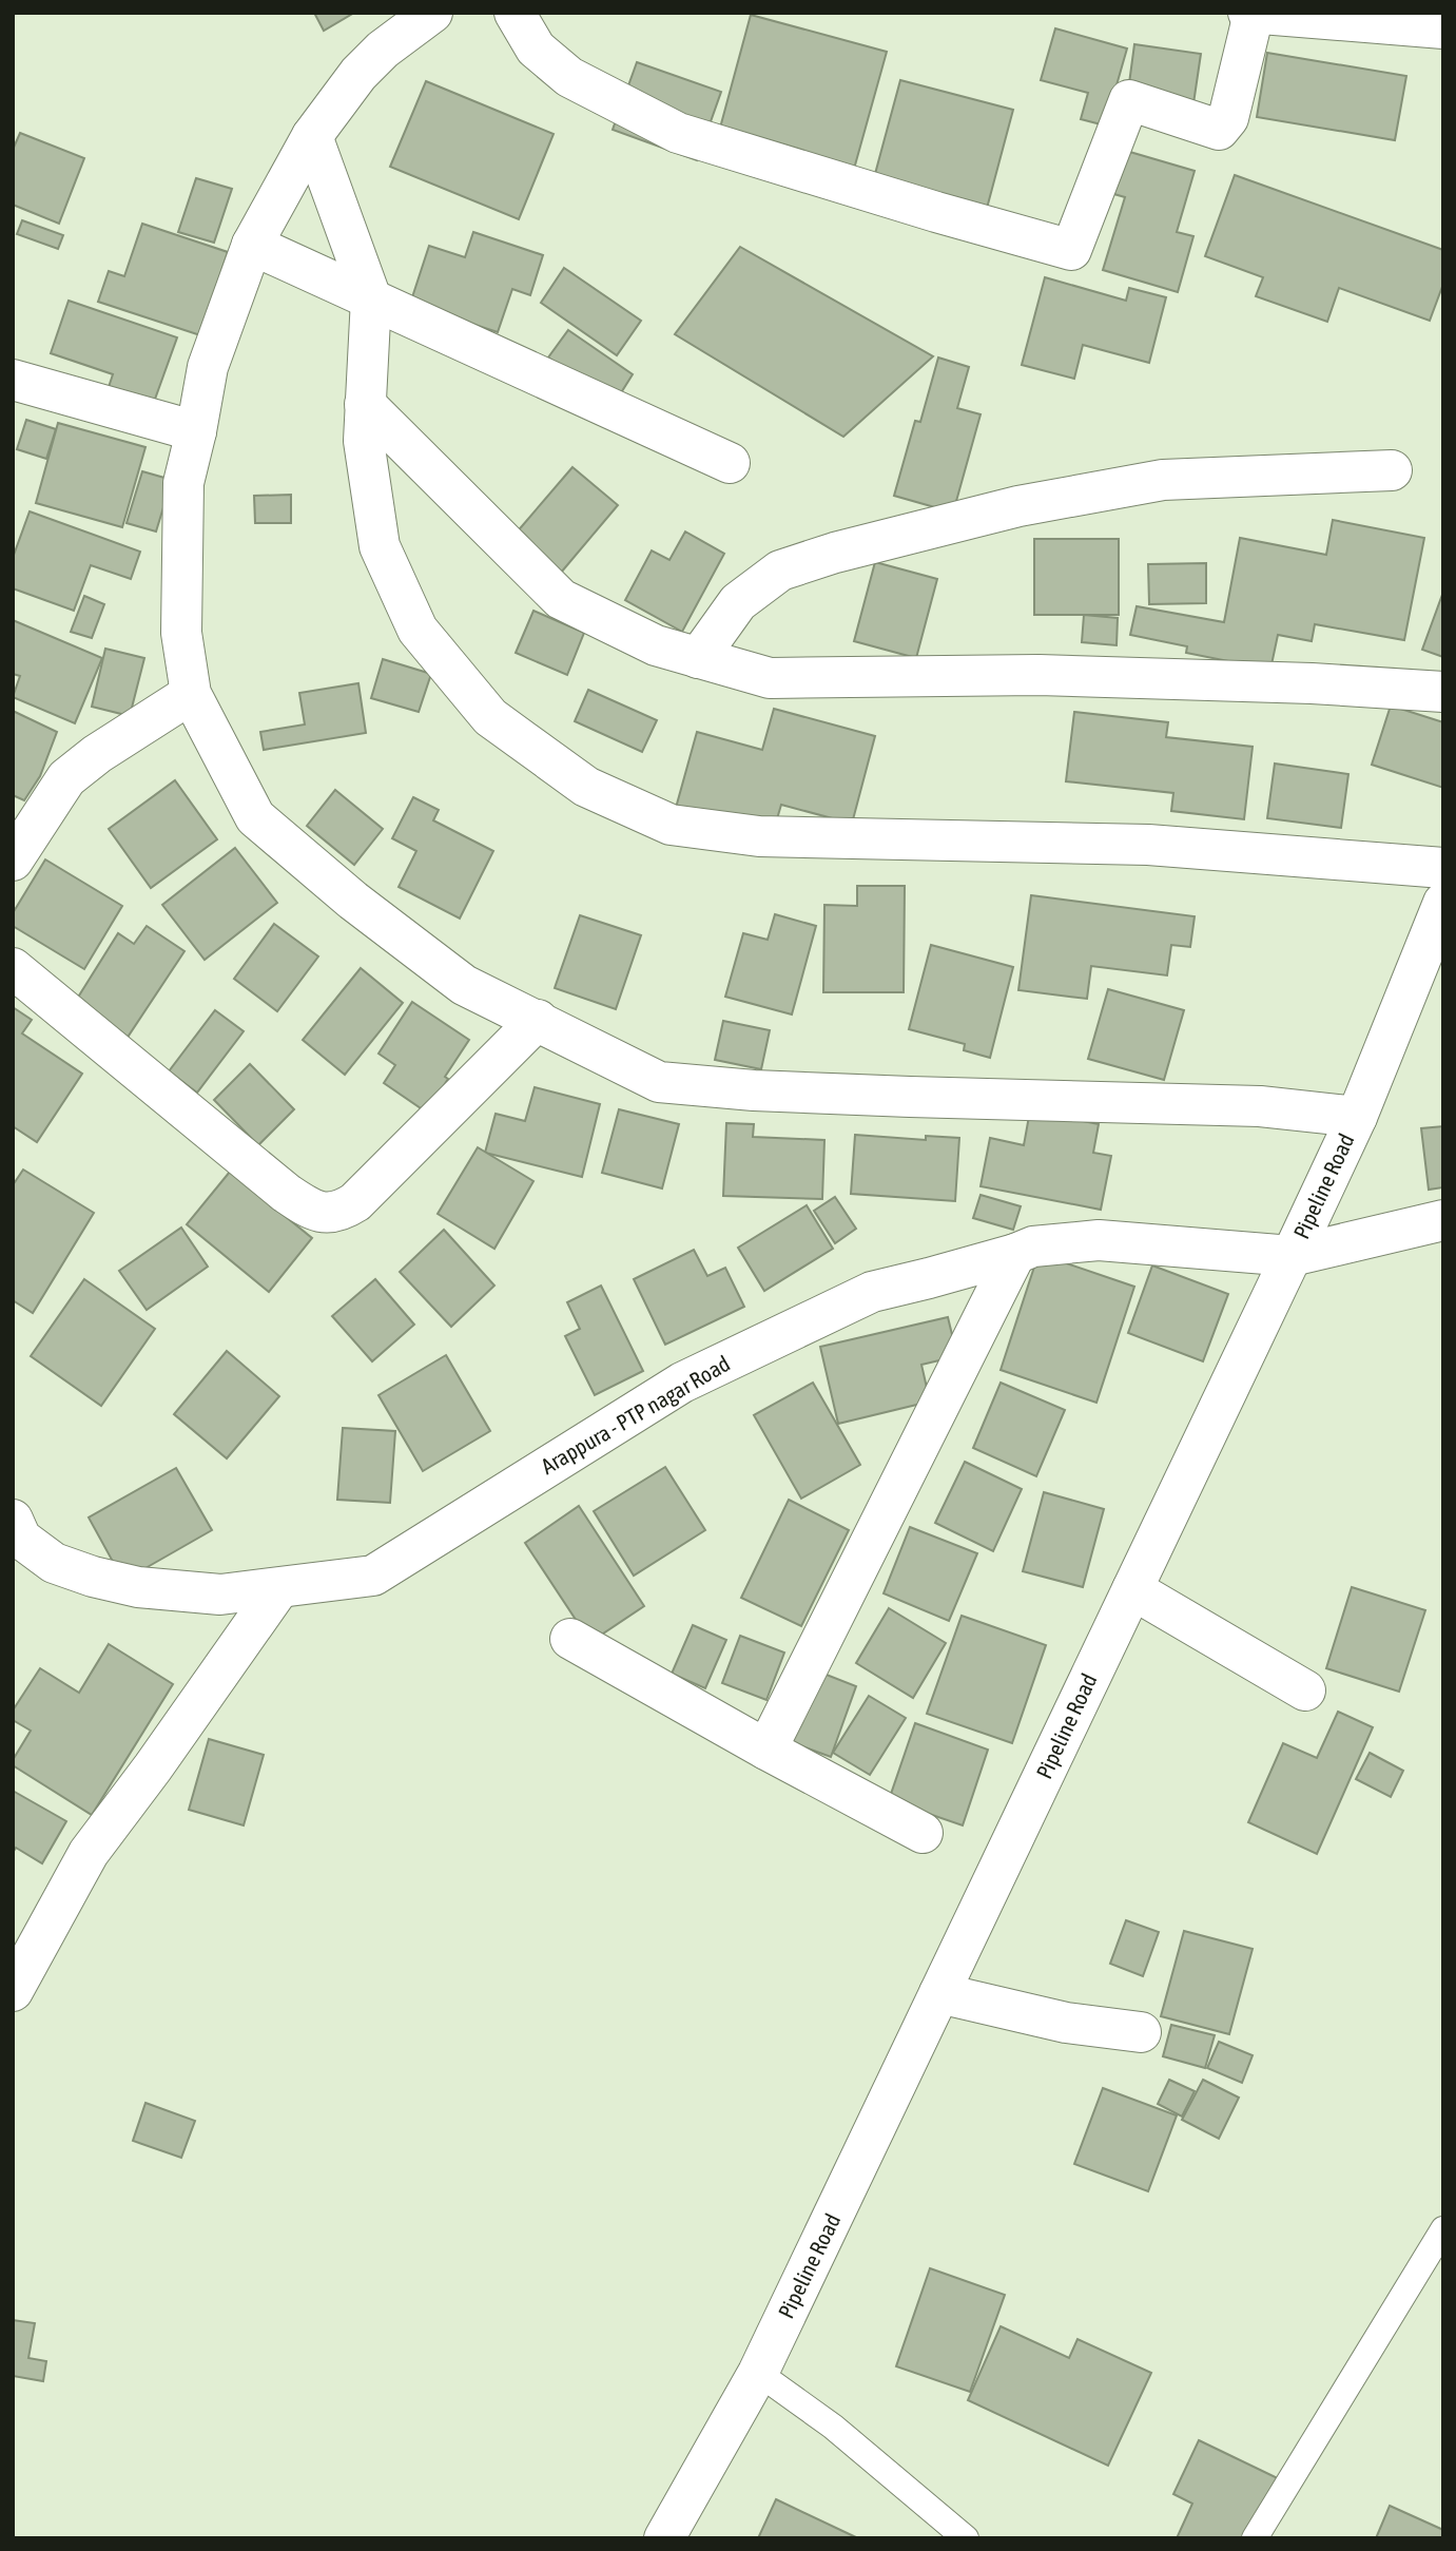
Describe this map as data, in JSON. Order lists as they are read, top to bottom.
{
  "streets": {
    "street": ["Pipeline Road", "Arappura - PTP nagar Road"]
  },
  "crossings": [
    ["Pipeline Road", "Arappura - PTP nagar Road"]
  ]
}
